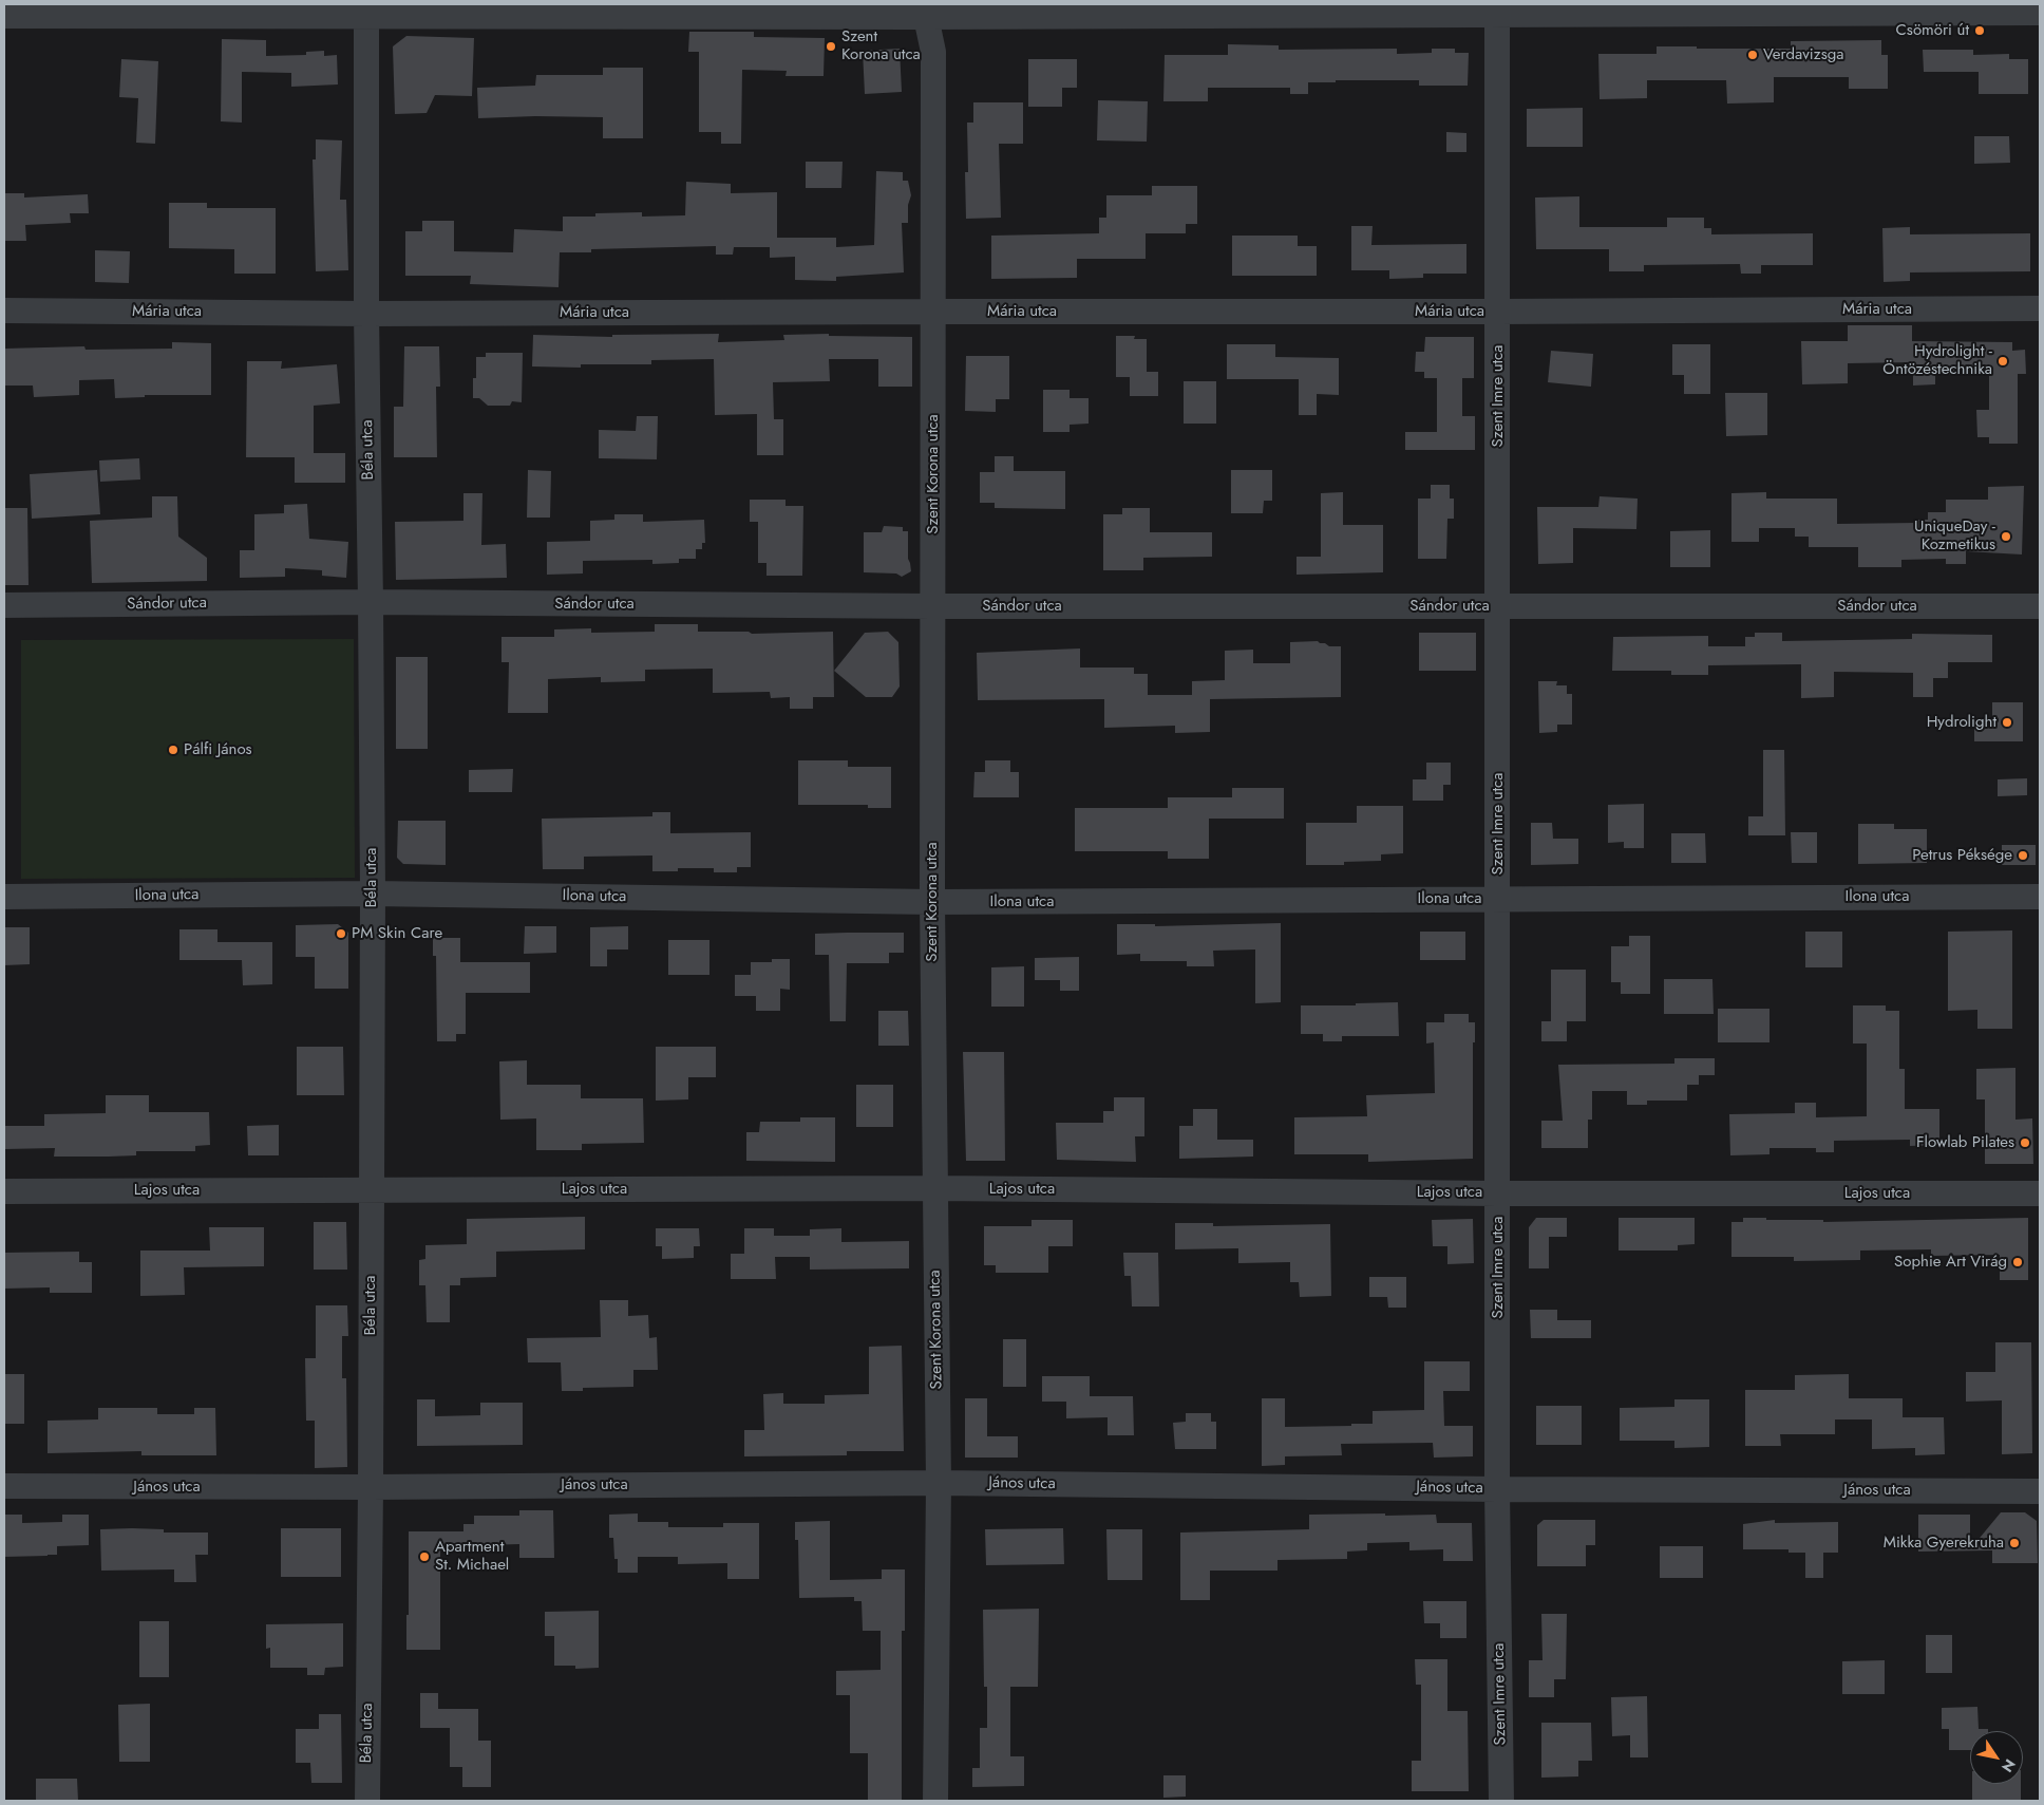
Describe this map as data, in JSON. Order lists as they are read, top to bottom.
{
  "streets": {
    "street": [
      "Mária utca",
      "Szent Imre utca",
      "Béla utca",
      "Szent Korona utca",
      "Sándor utca",
      "Ilona utca",
      "Lajos utca",
      "János utca"
    ]
  },
  "crossings": [
    ["Mária utca", "Szent Imre utca"],
    ["Mária utca", "Béla utca"],
    ["Mária utca", "Szent Korona utca"],
    ["Szent Imre utca", "Sándor utca"],
    ["Szent Imre utca", "Ilona utca"],
    ["Szent Imre utca", "Lajos utca"],
    ["Szent Imre utca", "János utca"],
    ["Béla utca", "Sándor utca"],
    ["Béla utca", "Ilona utca"],
    ["Béla utca", "Lajos utca"],
    ["Béla utca", "János utca"],
    ["Szent Korona utca", "Sándor utca"],
    ["Szent Korona utca", "Ilona utca"],
    ["Szent Korona utca", "Lajos utca"],
    ["Szent Korona utca", "János utca"]
  ],
  "places": [
    "Csömöri út",
    "Szent Korona utca",
    "Verdavizsga",
    "Hydrolight - Öntözéstechnika",
    "UniqueDay - Kozmetikus",
    "Hydrolight",
    "Pálfi János",
    "Petrus Péksége",
    "PM Skin Care",
    "Flowlab Pilates",
    "Sophie Art Virág",
    "Mikka Gyerekruha",
    "Apartment St. Michael"
  ],
  "north": "bottom right"
}
